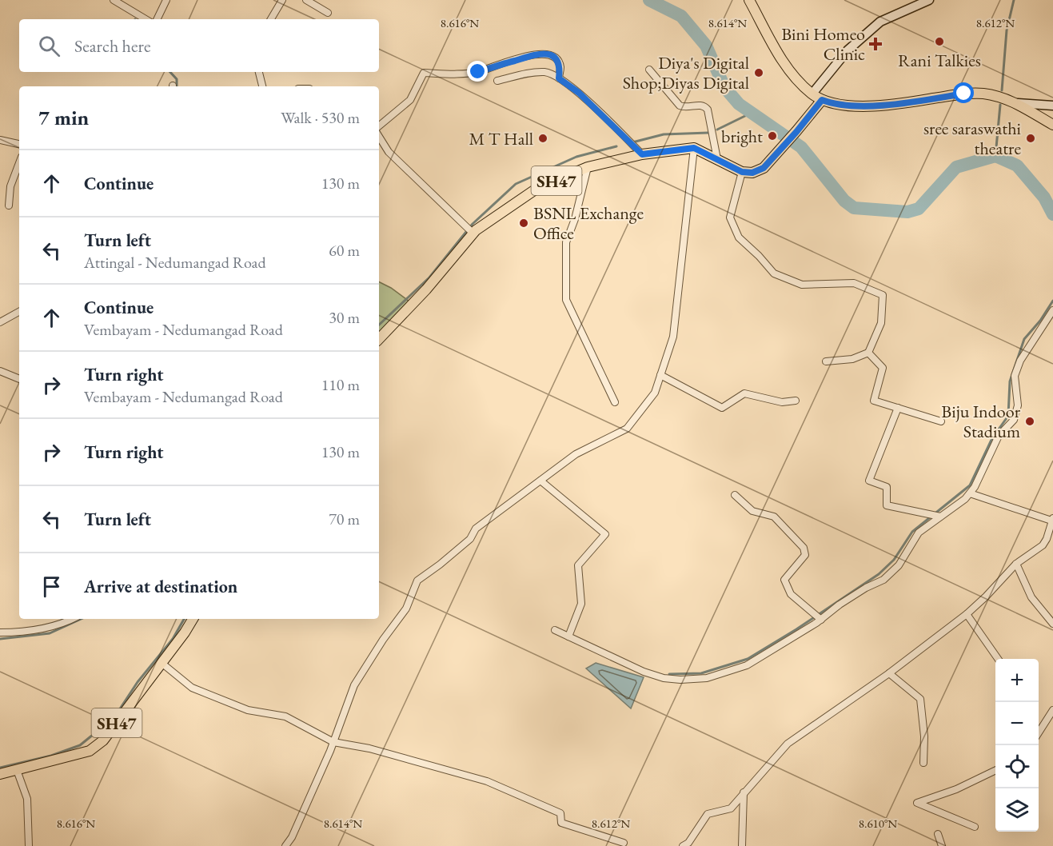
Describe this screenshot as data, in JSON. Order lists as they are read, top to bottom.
{
  "streets": {
    "main road": ["SH47"]
  },
  "places": {
    "other": [
      "Rani Talkies",
      "Diya's Digital Shop;Diyas Digital",
      "bright",
      "M T Hall",
      "sree saraswathi theatre",
      "BSNL Exchange Office",
      "Biju Indoor Stadium"
    ],
    "health": ["Bini Homeo Clinic"]
  },
  "page": {
    "search": "Search here",
    "heading": ["7 min", "Walk · 530 m"],
    "list": [
      ["Continue", "130 m"],
      ["Turn left", "Attingal - Nedumangad Road", "60 m"],
      ["Continue", "Vembayam - Nedumangad Road", "30 m"],
      ["Turn right", "Vembayam - Nedumangad Road", "110 m"],
      ["Turn right", "130 m"],
      ["Turn left", "70 m"],
      "Arrive at destination"
    ],
    "map_buttons": ["+", "−"]
  },
  "coordinates": [
    "8.616°N",
    "8.614°N",
    "8.612°N",
    "8.610°N"
  ]
}
